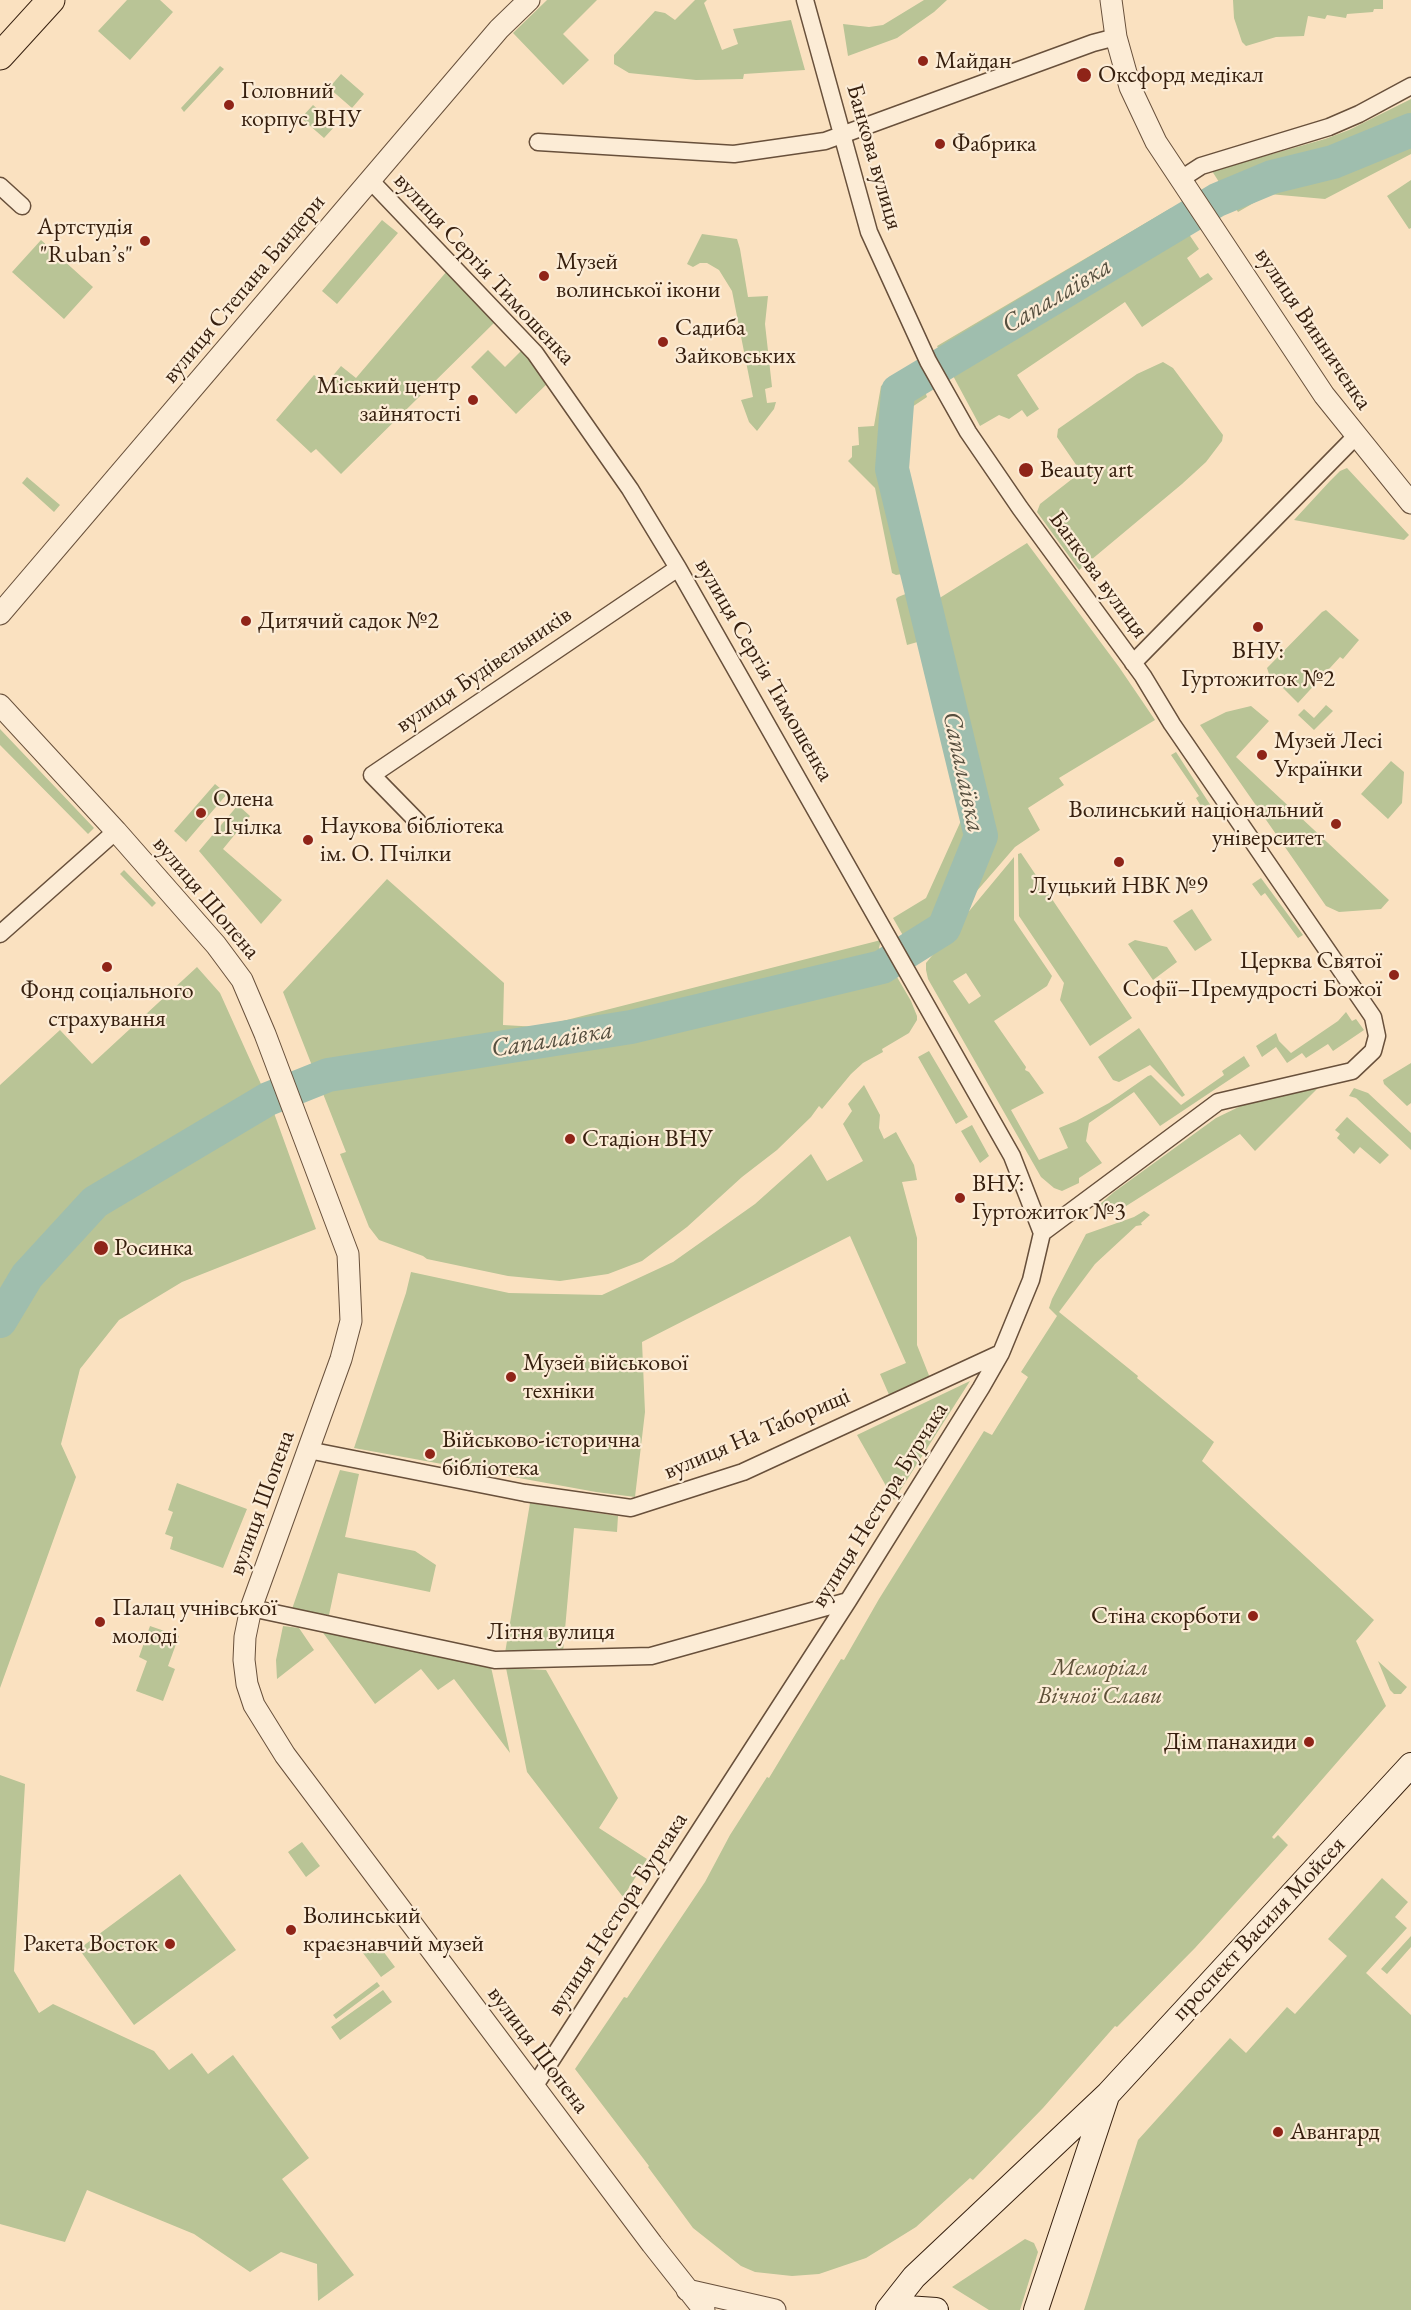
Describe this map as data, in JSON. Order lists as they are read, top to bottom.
{
  "streets": {
    "main road": ["проспект Василя Мойсея"],
    "street": [
      "Банкова вулиця",
      "вулиця Сергія Тимошенка",
      "вулиця Степана Бандери",
      "вулиця Винниченка",
      "вулиця Будівельників",
      "вулиця Шопена",
      "вулиця На Таборищі",
      "вулиця Нестора Бурчака",
      "Літня вулиця"
    ]
  },
  "crossings": [
    ["Банкова вулиця", "вулиця Сергія Тимошенка"],
    ["Банкова вулиця", "вулиця Нестора Бурчака"],
    ["вулиця Сергія Тимошенка", "вулиця Степана Бандери"],
    ["вулиця Сергія Тимошенка", "вулиця Будівельників"],
    ["вулиця Сергія Тимошенка", "вулиця Нестора Бурчака"],
    ["вулиця Шопена", "вулиця На Таборищі"],
    ["вулиця Шопена", "вулиця Нестора Бурчака"],
    ["вулиця Шопена", "Літня вулиця"],
    ["вулиця На Таборищі", "вулиця Нестора Бурчака"],
    ["вулиця Нестора Бурчака", "Літня вулиця"]
  ],
  "water": ["Сапалаївка"],
  "parks": ["Меморіал Вічної Слави"],
  "places": [
    "Майдан",
    "Оксфорд медікал",
    "Головний корпус ВНУ",
    "Фабрика",
    "Артстудія \"Ruban’s\"",
    "Музей волинської ікони",
    "Садиба Зайковських",
    "Міський центр зайнятості",
    "Beauty art",
    "Дитячий садок №2",
    "ВНУ: Гуртожиток №2",
    "Музей Лесі Українки",
    "Олена Пчілка",
    "Волинський національний університет",
    "Наукова бібліотека ім. О. Пчілки",
    "Луцький НВК №9",
    "Фонд соціального страхування",
    "Церква Святої Софії–Премудрості Божої",
    "Стадіон ВНУ",
    "ВНУ: Гуртожиток №3",
    "Росинка",
    "Музей військової техніки",
    "Військово-історична бібліотека",
    "Стіна скорботи",
    "Палац учнівської молоді",
    "Дім панахиди",
    "Волинський краєзнавчий музей",
    "Ракета Восток",
    "Авангард"
  ]
}
